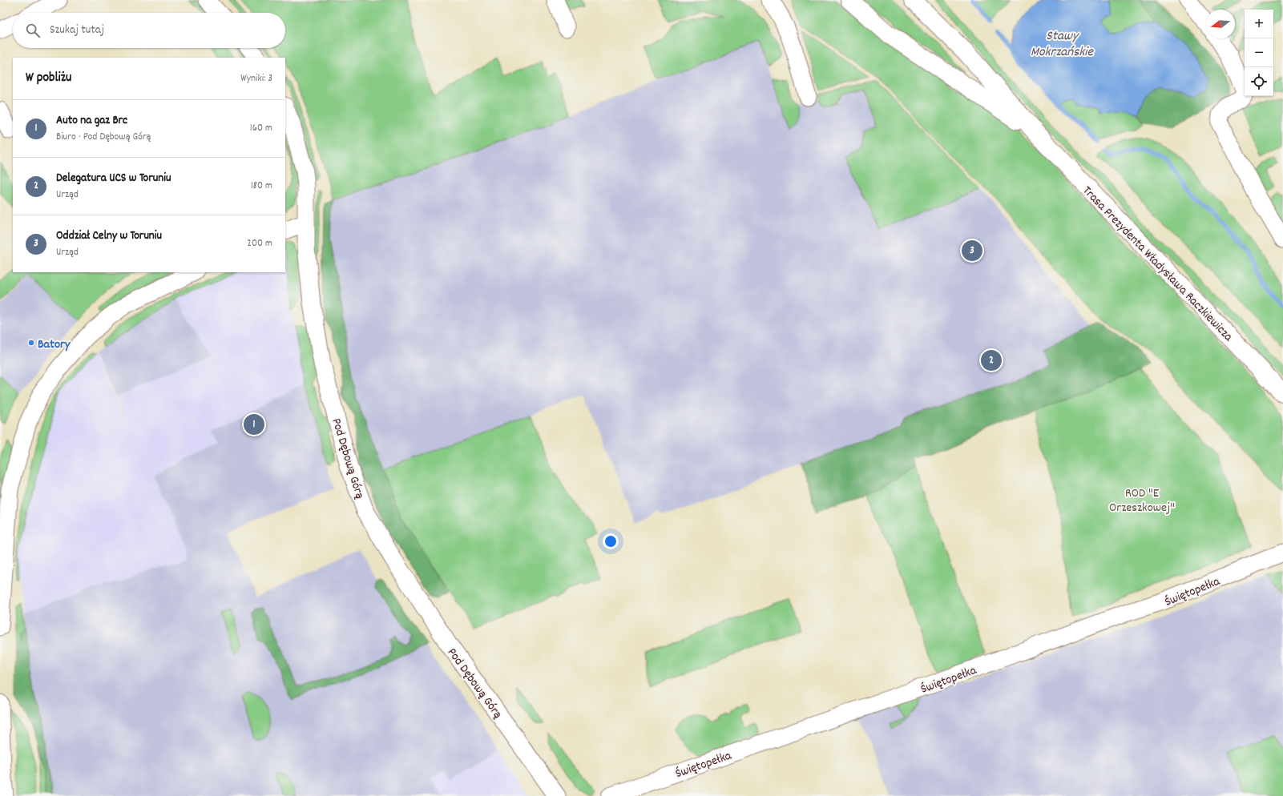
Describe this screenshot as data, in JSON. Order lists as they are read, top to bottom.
{
  "streets": {
    "main road": ["Trasa Prezydenta Władysława Raczkiewicza"],
    "street": ["Pod Dębową Górą", "Świętopełka"]
  },
  "water": ["Stawy Mokrzańskie"],
  "parks": ["ROD \"E Orzeszkowej\""],
  "places": ["Batory"],
  "north": "left",
  "page": {
    "map_buttons": ["+", "−"],
    "search": "Szukaj tutaj",
    "heading": ["W pobliżu", "Wyniki: 3"],
    "list": [
      {
        "mark": "1",
        "name": "Auto na gaz Brc",
        "note": "Biuro · Pod Dębową Górą",
        "value": "160 m"
      },
      {
        "mark": "2",
        "name": "Delegatura UCS w Toruniu",
        "note": "Urząd",
        "value": "180 m"
      },
      {
        "mark": "3",
        "name": "Oddział Celny w Toruniu",
        "note": "Urząd",
        "value": "200 m"
      }
    ],
    "pins": ["3", "2", "1"]
  }
}
